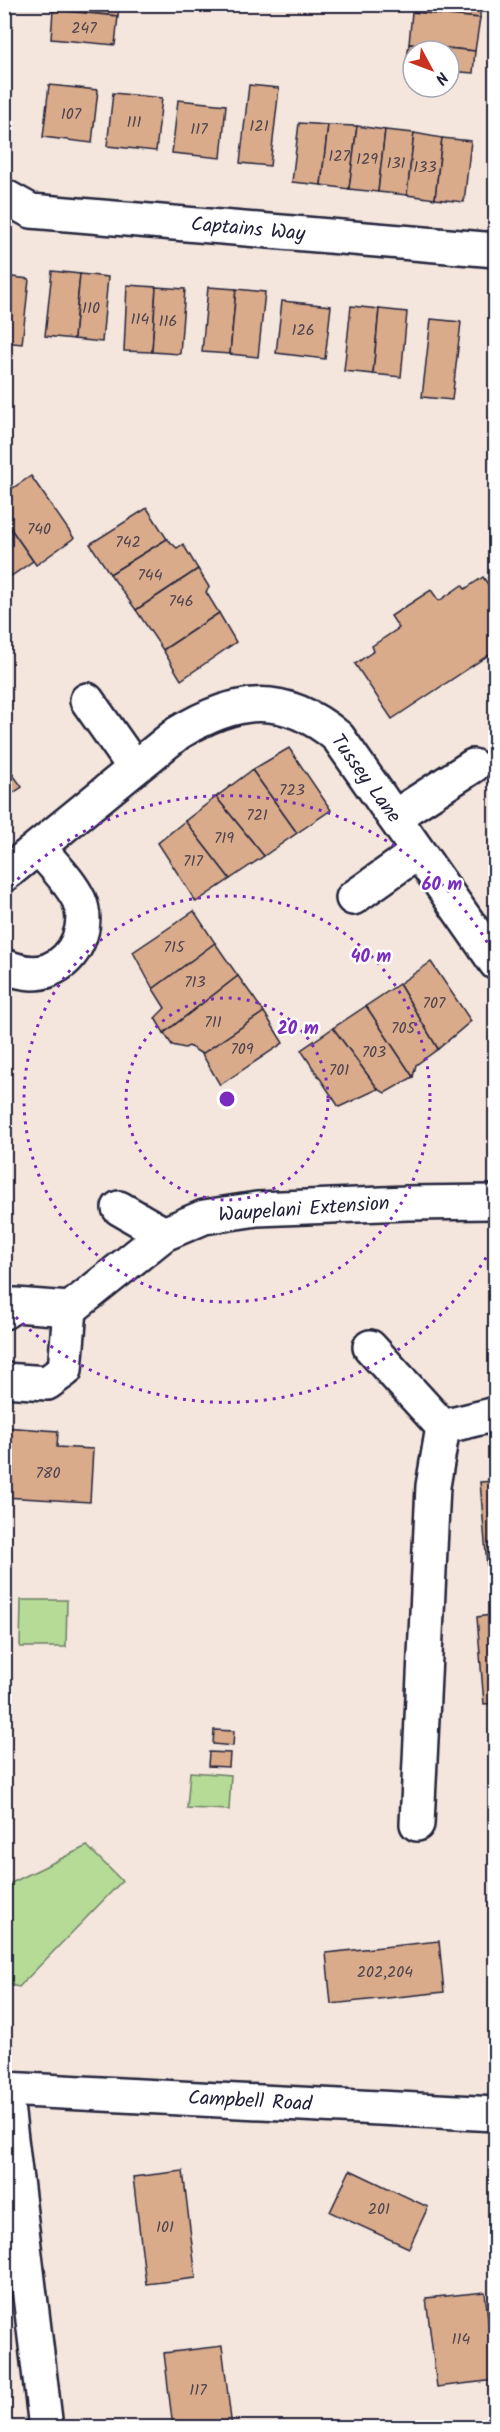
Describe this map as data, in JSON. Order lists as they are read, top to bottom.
{
  "streets": {
    "street": [
      "Captains Way",
      "Tussey Lane",
      "Waupelani Extension",
      "Campbell Road"
    ]
  },
  "house_numbers": [
    "247",
    "107",
    "111",
    "121",
    "117",
    "127",
    "129",
    "131",
    "133",
    "110",
    "114",
    "116",
    "126",
    "740",
    "742",
    "744",
    "746",
    "723",
    "721",
    "719",
    "717",
    "715",
    "713",
    "707",
    "711",
    "705",
    "709",
    "703",
    "701",
    "780",
    "202,204",
    "201",
    "101",
    "114",
    "117"
  ],
  "north": "bottom right",
  "rings": ["60 m", "40 m", "20 m"]
}
